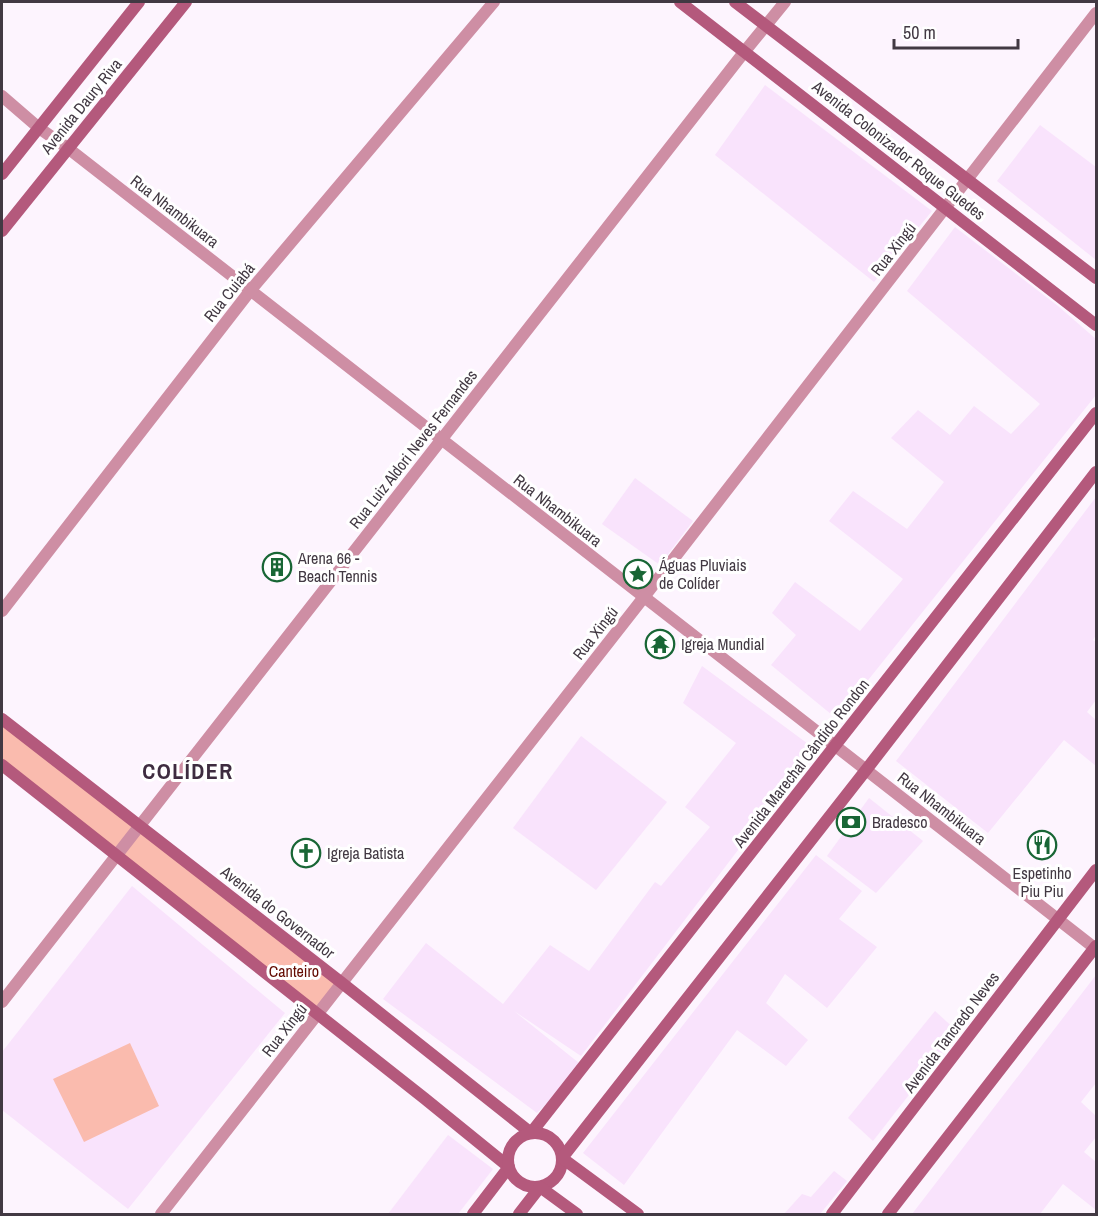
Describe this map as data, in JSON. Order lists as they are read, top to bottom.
{
  "streets": {
    "street": [
      "Avenida Daury Riva",
      "Avenida Colonizador Roque Guedes",
      "Rua Nhambikuara",
      "Rua Xingú",
      "Rua Cuiabá",
      "Rua Luiz Aldori Neves Fernandes",
      "Avenida Marechal Cândido Rondon",
      "Avenida do Governador",
      "Avenida Tancredo Neves"
    ]
  },
  "crossings": [
    ["Avenida Daury Riva", "Rua Nhambikuara"],
    ["Avenida Colonizador Roque Guedes", "Rua Xingú"],
    ["Avenida Colonizador Roque Guedes", "Rua Luiz Aldori Neves Fernandes"],
    ["Rua Nhambikuara", "Rua Xingú"],
    ["Rua Nhambikuara", "Rua Cuiabá"],
    ["Rua Nhambikuara", "Rua Luiz Aldori Neves Fernandes"],
    ["Rua Nhambikuara", "Avenida Marechal Cândido Rondon"],
    ["Rua Nhambikuara", "Avenida Tancredo Neves"],
    ["Rua Xingú", "Avenida do Governador"],
    ["Rua Luiz Aldori Neves Fernandes", "Avenida do Governador"],
    ["Avenida Marechal Cândido Rondon", "Avenida do Governador"]
  ],
  "districts": ["COLÍDER"],
  "parks": ["Canteiro"],
  "places": {
    "building": ["Arena 66 - Beach Tennis"],
    "place": ["Águas Pluviais de Colíder"],
    "temple": ["Igreja Mundial"],
    "bank": ["Bradesco"],
    "restaurant": ["Espetinho Piu Piu"],
    "church": ["Igreja Batista"]
  },
  "scale_bar": "50 m"
}
